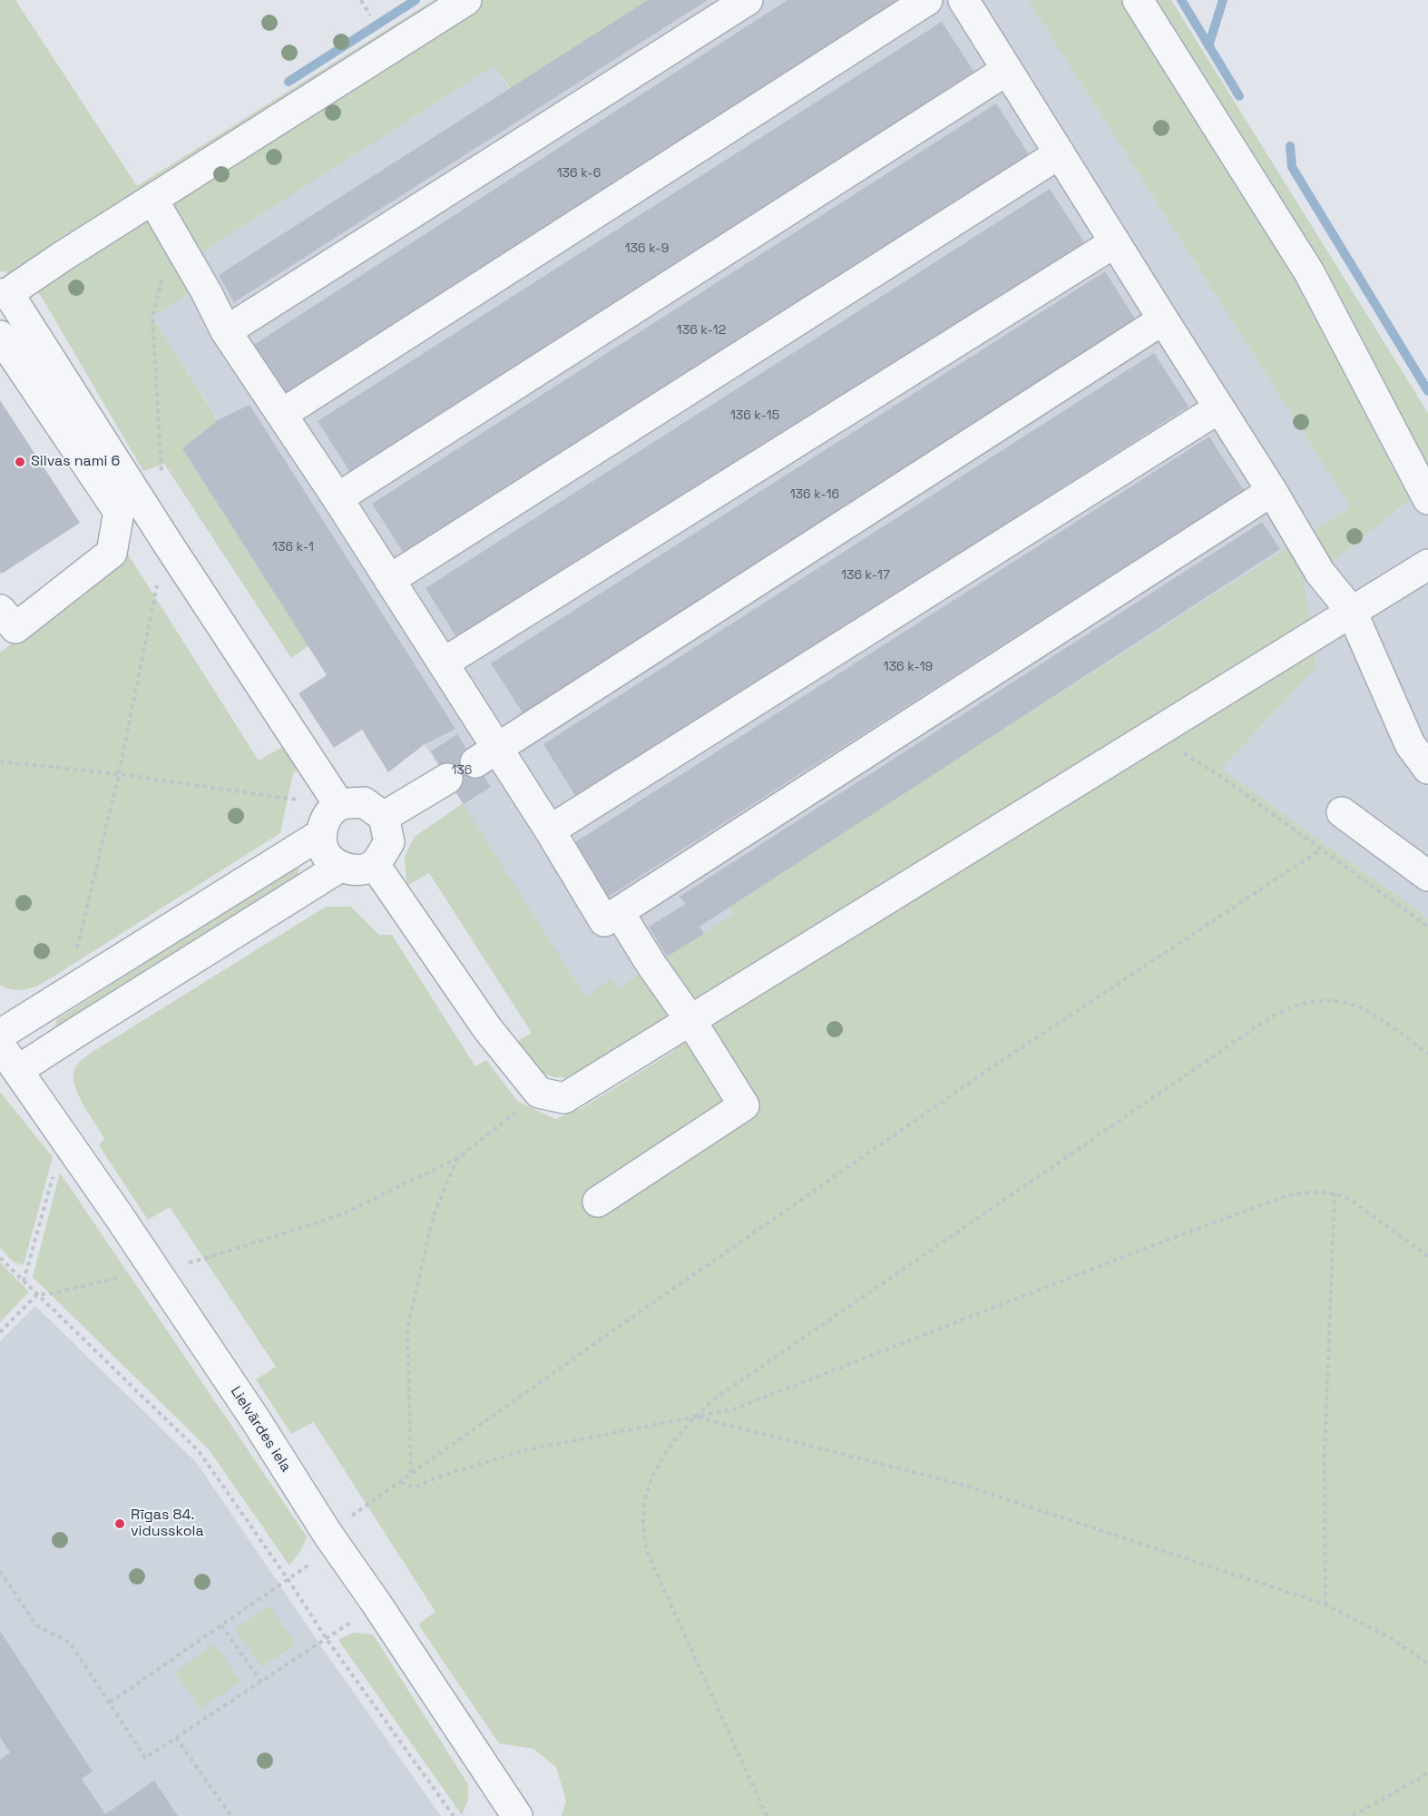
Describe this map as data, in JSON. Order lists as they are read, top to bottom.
{
  "streets": {
    "street": ["Lielvārdes iela"]
  },
  "places": ["Silvas nami 6", "Rīgas 84. vidusskola"],
  "house_numbers": [
    "136 k-6",
    "136 k-9",
    "136 k-12",
    "136 k-15",
    "136 k-16",
    "136 k-1",
    "136 k-17",
    "136 k-19",
    "136"
  ]
}
